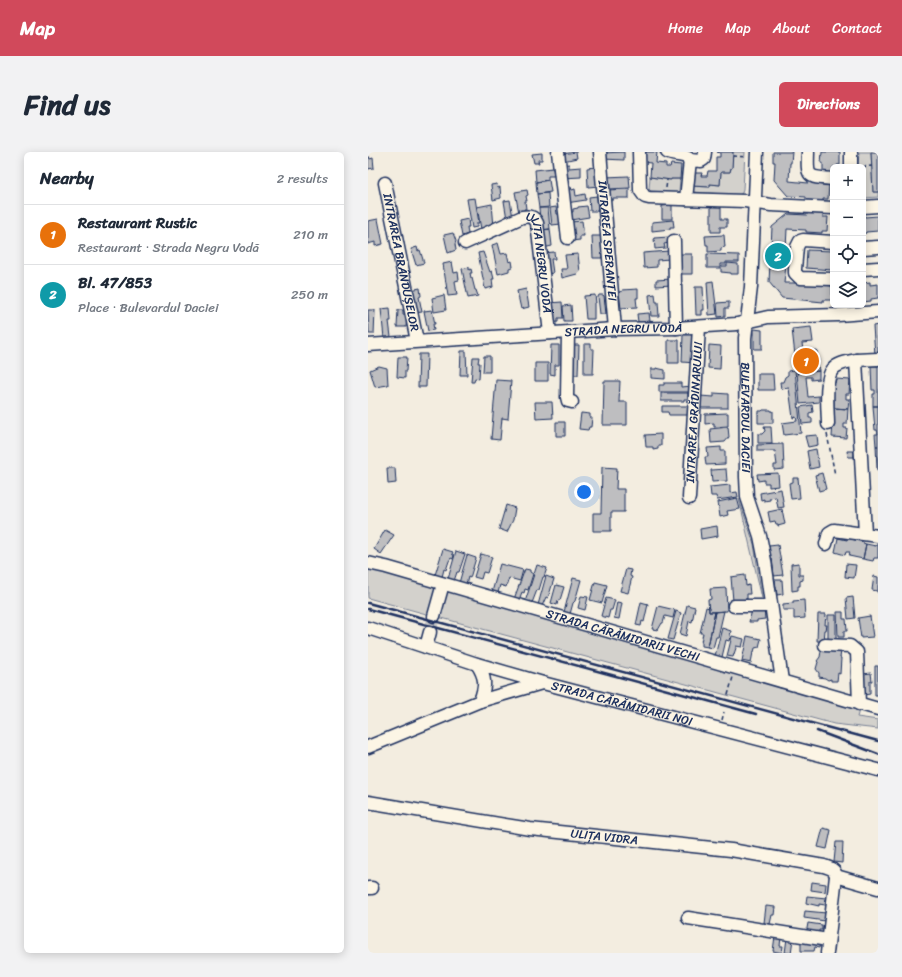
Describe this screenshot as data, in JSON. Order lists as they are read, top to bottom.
{
  "streets": {
    "street": [
      "INTRAREA SPERANȚEI",
      "INTRAREA BRÂNDUȘELOR",
      "ULIȚA NEGRU VODĂ",
      "STRADA NEGRU VODĂ",
      "INTRAREA GRĂDINARULUI",
      "BULEVARDUL DACIEI",
      "STRADA CĂRĂMIDARII VECHI",
      "STRADA CĂRĂMIDARII NOI",
      "ULIȚA VIDRA"
    ]
  },
  "crossings": [
    ["INTRAREA SPERANȚEI", "STRADA NEGRU VODĂ"],
    ["INTRAREA BRÂNDUȘELOR", "STRADA NEGRU VODĂ"],
    ["ULIȚA NEGRU VODĂ", "STRADA NEGRU VODĂ"],
    ["STRADA NEGRU VODĂ", "INTRAREA GRĂDINARULUI"],
    ["STRADA NEGRU VODĂ", "BULEVARDUL DACIEI"],
    ["BULEVARDUL DACIEI", "STRADA CĂRĂMIDARII VECHI"]
  ],
  "page": {
    "header": "Map",
    "nav": [
      "Home",
      "Map",
      "About",
      "Contact"
    ],
    "title": "Find us",
    "buttons": "Directions",
    "heading": ["Nearby", "2 results"],
    "map_buttons": ["+", "−"],
    "list": [
      {
        "mark": "1",
        "name": "Restaurant Rustic",
        "note": "Restaurant · Strada Negru Vodă",
        "value": "210 m"
      },
      {
        "mark": "2",
        "name": "Bl. 47/853",
        "note": "Place · Bulevardul Daciei",
        "value": "250 m"
      }
    ],
    "pins": ["2", "1"]
  }
}
